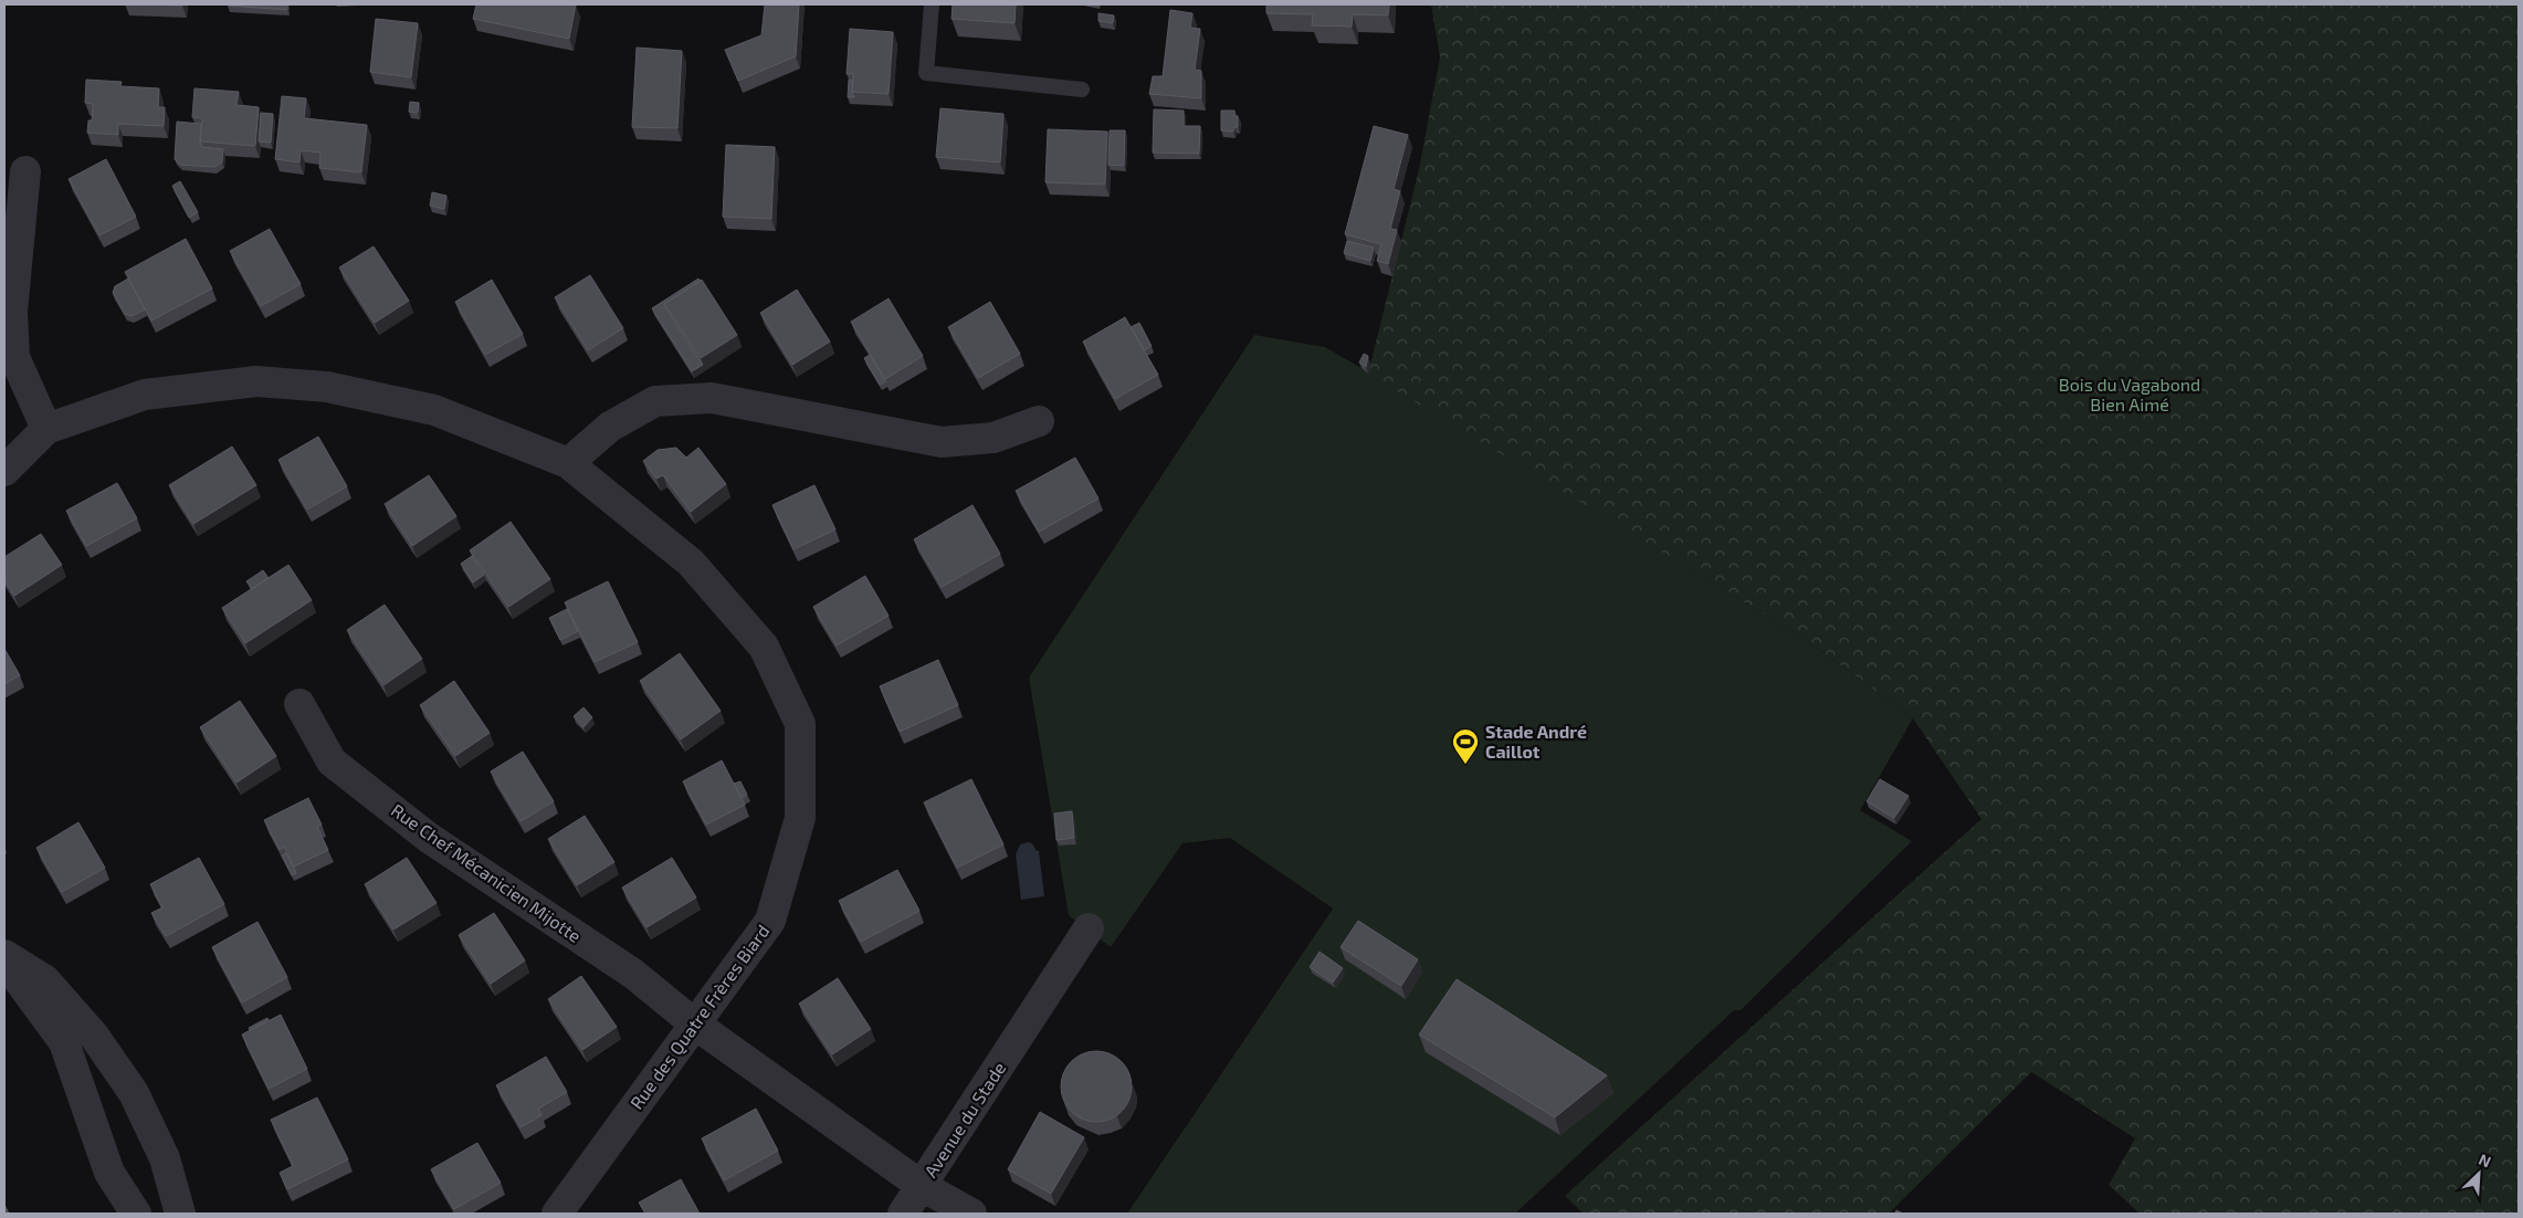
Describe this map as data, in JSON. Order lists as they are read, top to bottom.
{
  "streets": {
    "street": ["Rue Chef Mécanicien Mijotte", "Rue des Quatre Frères Biard", "Avenue du Stade"]
  },
  "crossings": [
    ["Rue Chef Mécanicien Mijotte", "Rue des Quatre Frères Biard"],
    ["Rue Chef Mécanicien Mijotte", "Avenue du Stade"],
    ["Rue des Quatre Frères Biard", "Avenue du Stade"]
  ],
  "parks": ["Bois du Vagabond Bien Aimé"],
  "places": {
    "sports": ["Stade André Caillot"]
  },
  "north": "top right"
}
